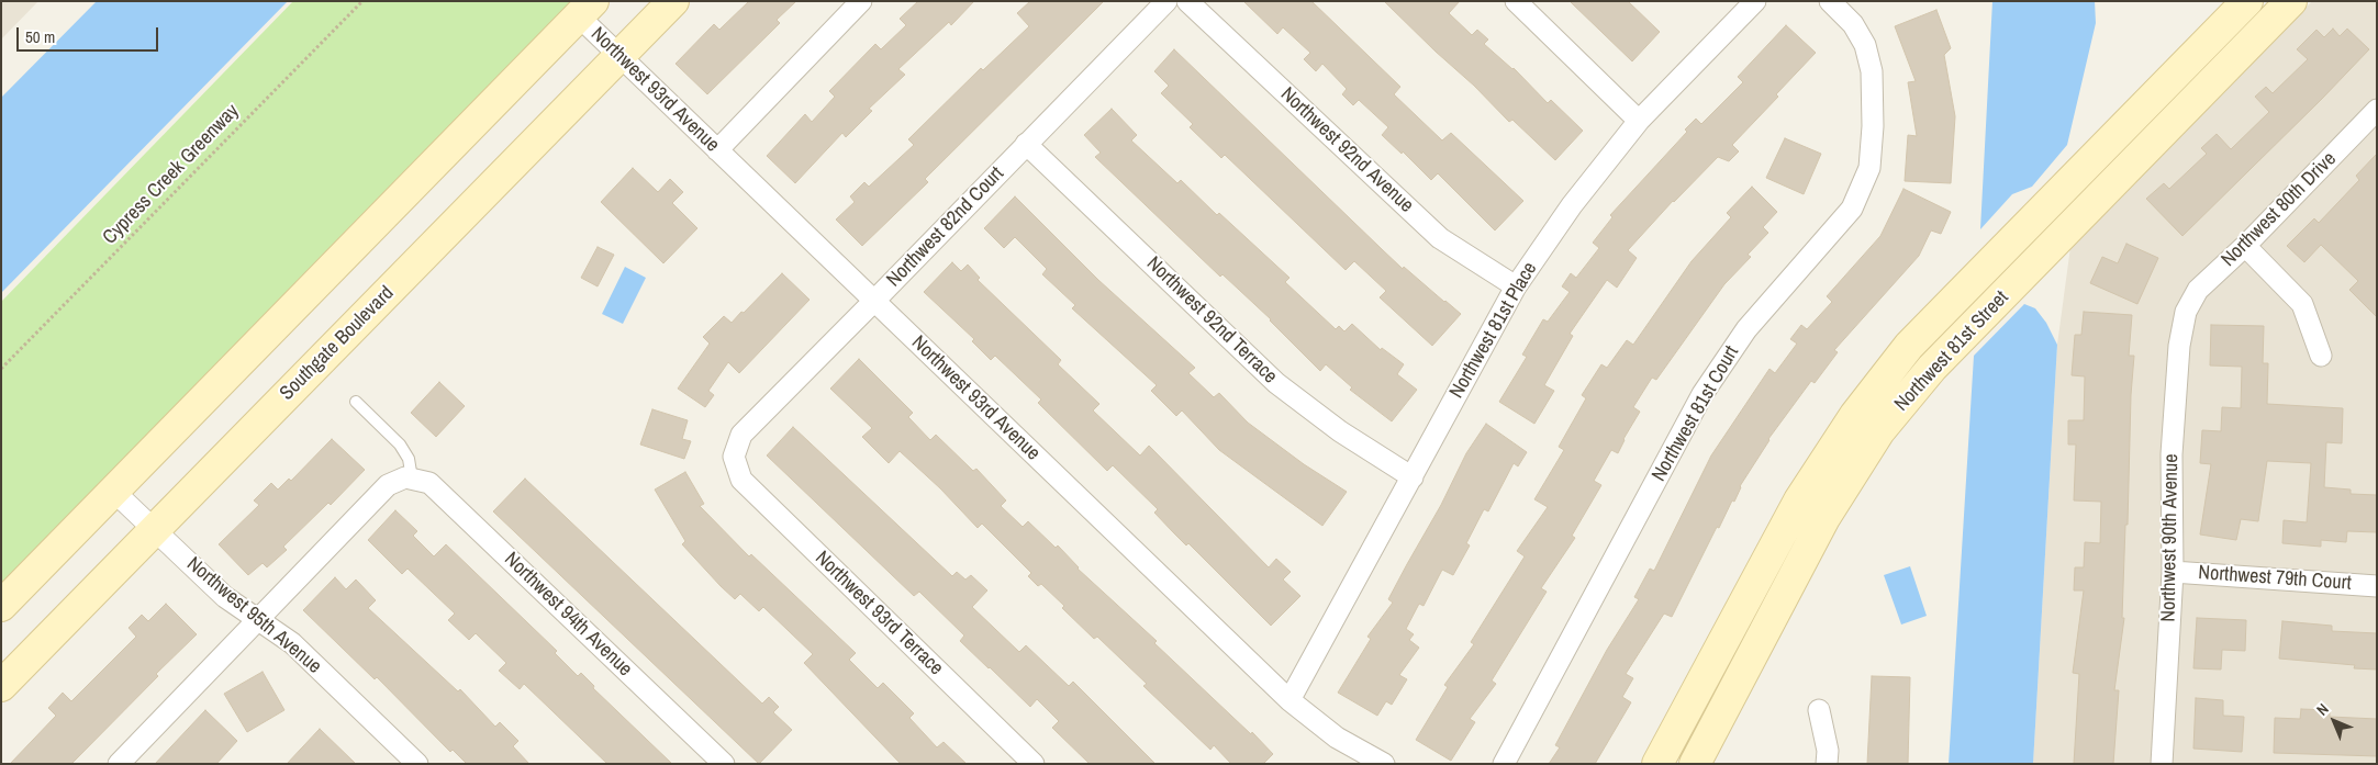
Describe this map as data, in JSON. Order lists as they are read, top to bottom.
{
  "streets": {
    "street": [
      "Northwest 93rd Avenue",
      "Northwest 92nd Avenue",
      "Northwest 80th Drive",
      "Northwest 82nd Court",
      "Northwest 92nd Terrace",
      "Northwest 81st Place",
      "Southgate Boulevard",
      "Northwest 81st Street",
      "Northwest 81st Court",
      "Northwest 90th Avenue",
      "Northwest 79th Court",
      "Northwest 93rd Terrace",
      "Northwest 94th Avenue",
      "Northwest 95th Avenue"
    ],
    "path": ["Cypress Creek Greenway"]
  },
  "crossings": [
    ["Northwest 93rd Avenue", "Northwest 82nd Court"],
    ["Northwest 93rd Avenue", "Northwest 81st Place"],
    ["Northwest 93rd Avenue", "Southgate Boulevard"],
    ["Northwest 92nd Avenue", "Northwest 81st Place"],
    ["Northwest 80th Drive", "Northwest 90th Avenue"],
    ["Northwest 82nd Court", "Northwest 92nd Terrace"],
    ["Northwest 82nd Court", "Northwest 93rd Terrace"],
    ["Northwest 92nd Terrace", "Northwest 81st Place"],
    ["Southgate Boulevard", "Northwest 95th Avenue"],
    ["Northwest 90th Avenue", "Northwest 79th Court"]
  ],
  "scale_bar": "50 m",
  "north": "top left"
}
